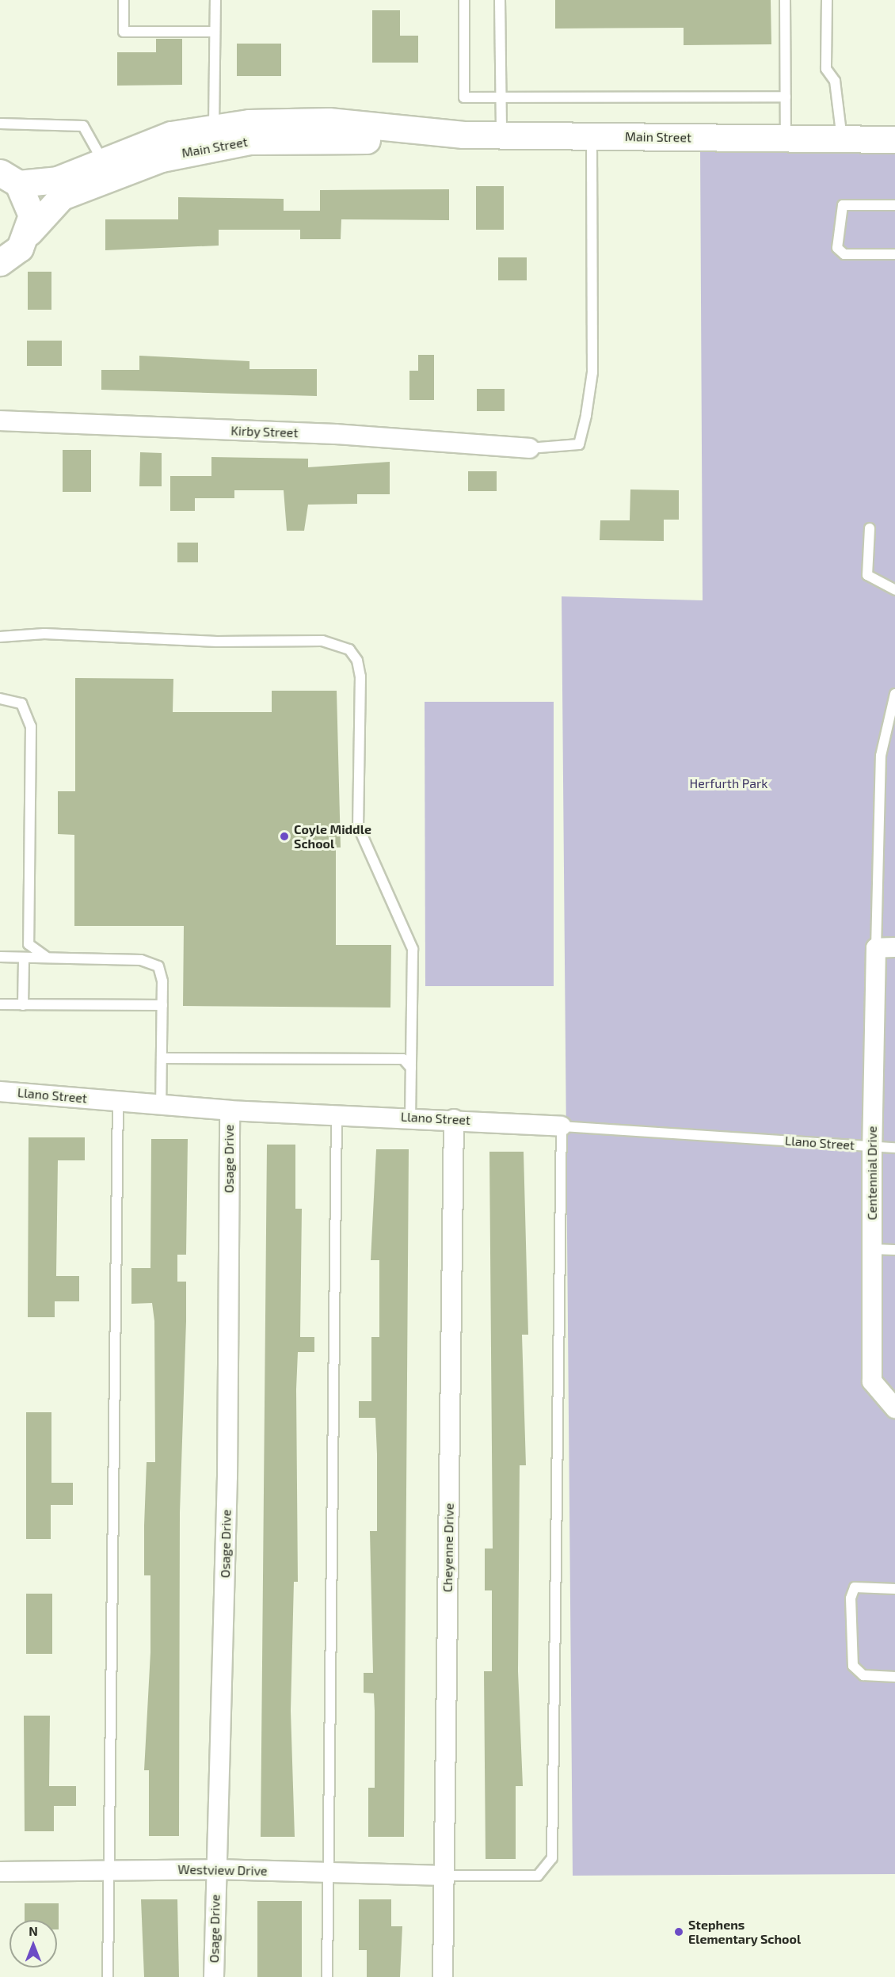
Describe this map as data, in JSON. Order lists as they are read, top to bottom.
{
  "streets": {
    "street": [
      "Main Street",
      "Kirby Street",
      "Llano Street",
      "Osage Drive",
      "Centennial Drive",
      "Cheyenne Drive",
      "Westview Drive"
    ]
  },
  "crossings": [
    ["Llano Street", "Osage Drive"],
    ["Llano Street", "Centennial Drive"],
    ["Llano Street", "Cheyenne Drive"],
    ["Osage Drive", "Westview Drive"],
    ["Cheyenne Drive", "Westview Drive"]
  ],
  "parks": ["Herfurth Park"],
  "places": ["Coyle Middle School", "Stephens Elementary School"],
  "north": "top"
}
